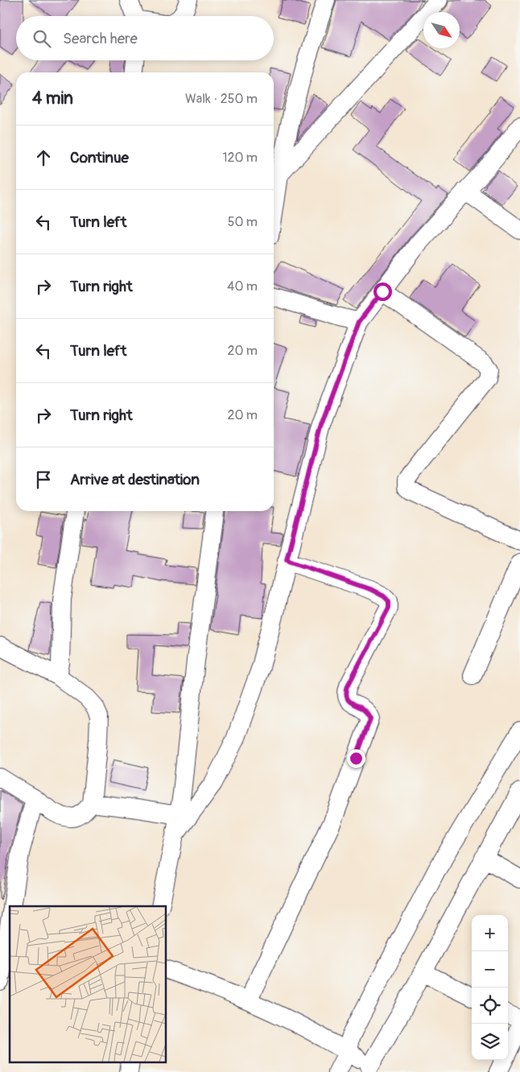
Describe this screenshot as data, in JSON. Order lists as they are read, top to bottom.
{
  "north": "bottom right",
  "page": {
    "search": "Search here",
    "heading": ["4 min", "Walk · 250 m"],
    "list": [
      ["Continue", "120 m"],
      ["Turn left", "50 m"],
      ["Turn right", "40 m"],
      ["Turn left", "20 m"],
      ["Turn right", "20 m"],
      "Arrive at destination"
    ],
    "map_buttons": ["+", "−"]
  }
}
